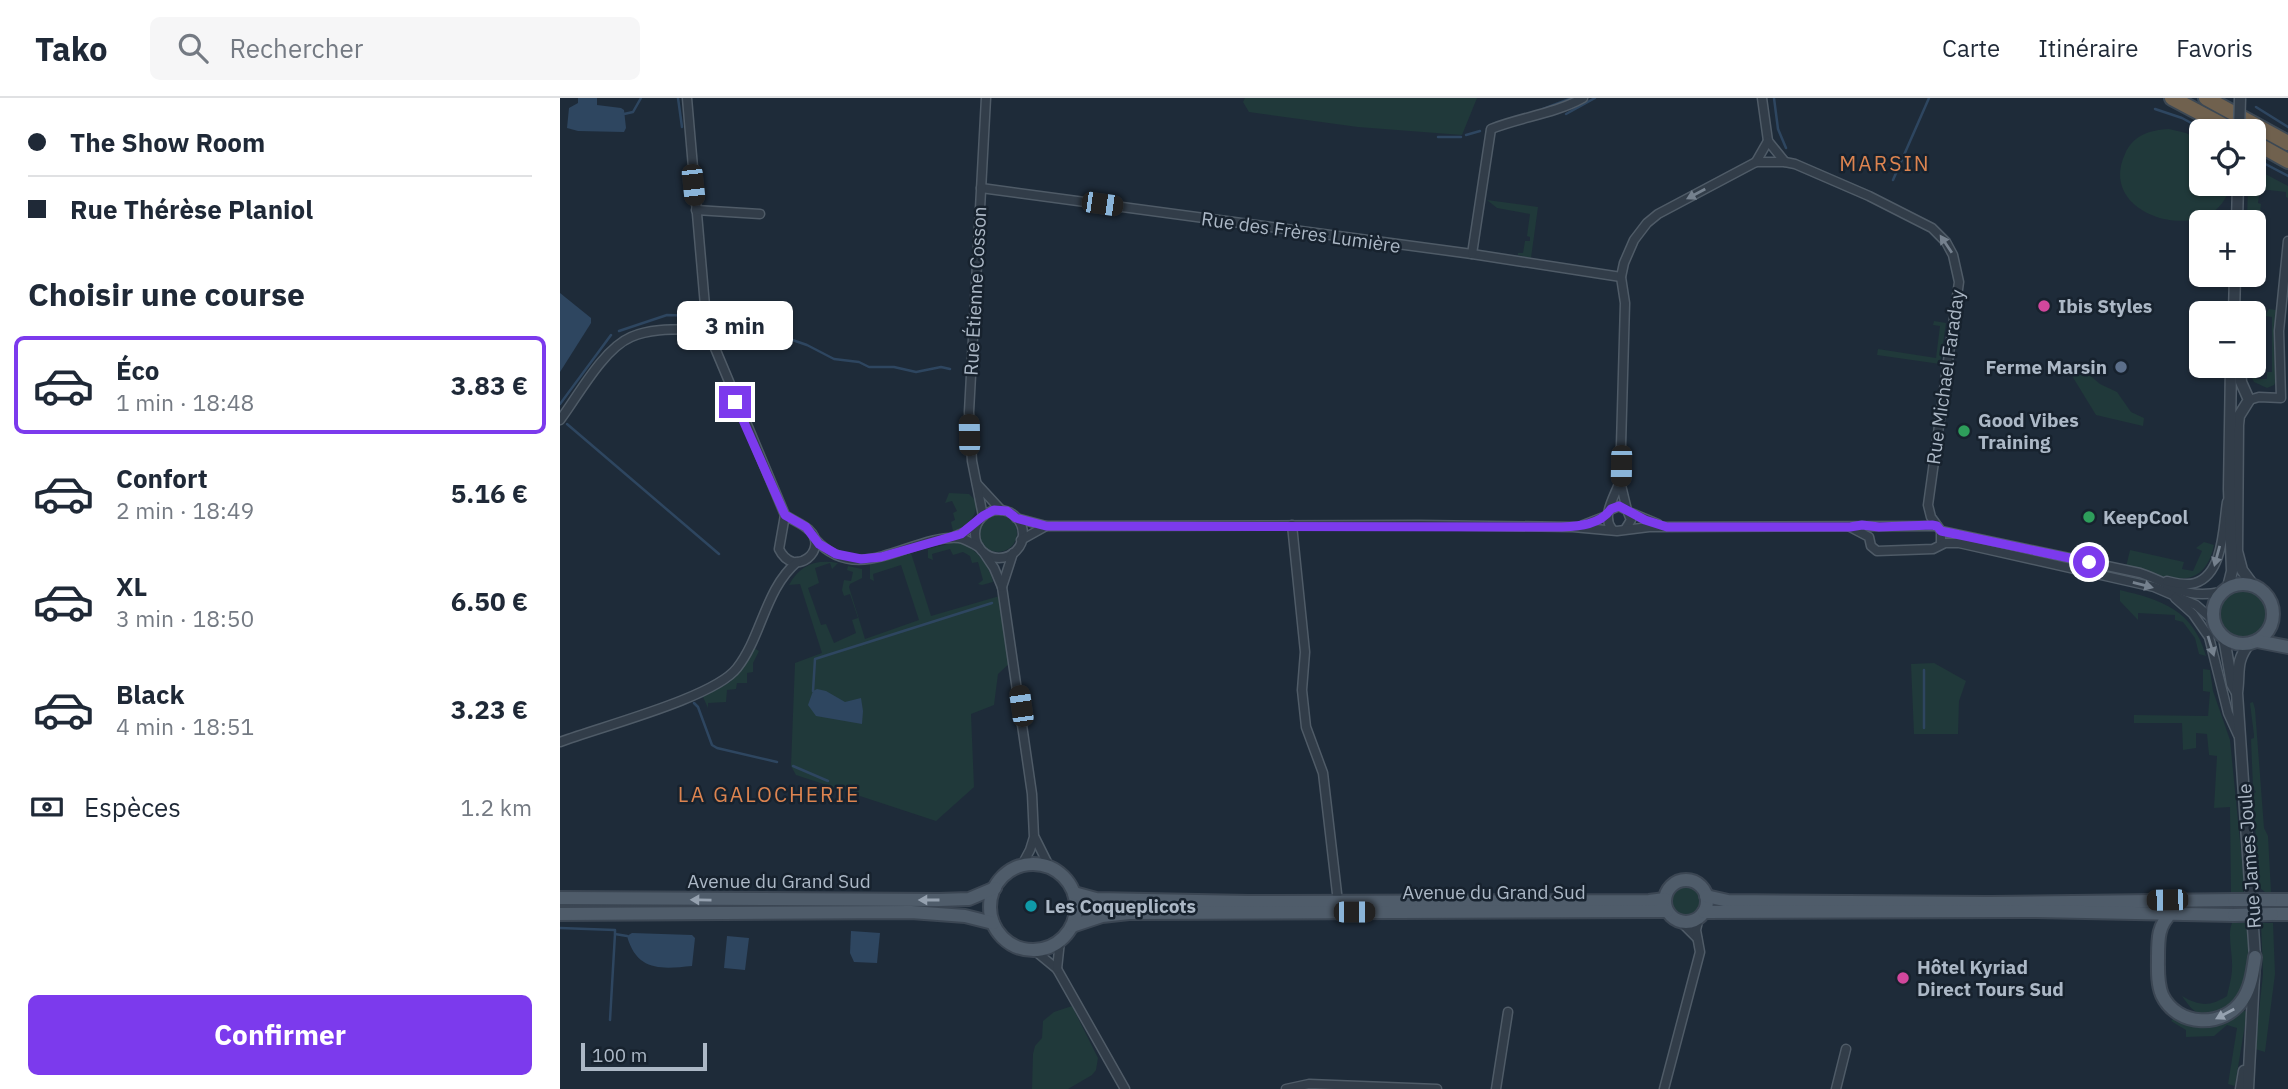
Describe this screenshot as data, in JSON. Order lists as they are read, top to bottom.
{
  "streets": {
    "main road": ["Avenue du Grand Sud"],
    "street": [
      "Rue des Frères Lumière",
      "Rue Étienne Cosson",
      "Rue Michael Faraday",
      "Rue James Joule"
    ]
  },
  "crossings": [
    ["Rue des Frères Lumière", "Rue Étienne Cosson"],
    ["Rue des Frères Lumière", "Rue Michael Faraday"]
  ],
  "districts": ["MARSIN", "LA GALOCHERIE"],
  "places": [
    "Ibis Styles",
    "Ferme Marsin",
    "Good Vibes Training",
    "KeepCool",
    "Les Coqueplicots",
    "Hôtel Kyriad Direct Tours Sud"
  ],
  "scale_bar": "100 m",
  "page": {
    "header": "Tako",
    "search": "Rechercher",
    "nav": ["Carte", "Itinéraire", "Favoris"],
    "banner": ["The Show Room", "Rue Thérèse Planiol"],
    "map_buttons": ["+", "−"],
    "heading": "Choisir une course",
    "bubble": "3 min",
    "list": [
      {
        "name": "Éco",
        "note": "1 min · 18:48",
        "value": "3.83 €"
      },
      {
        "name": "Confort",
        "note": "2 min · 18:49",
        "value": "5.16 €"
      },
      {
        "name": "XL",
        "note": "3 min · 18:50",
        "value": "6.50 €"
      },
      {
        "name": "Black",
        "note": "4 min · 18:51",
        "value": "3.23 €"
      }
    ],
    "pay": ["Espèces", "1.2 km"],
    "buttons": "Confirmer",
    "scale": "100 m"
  }
}
